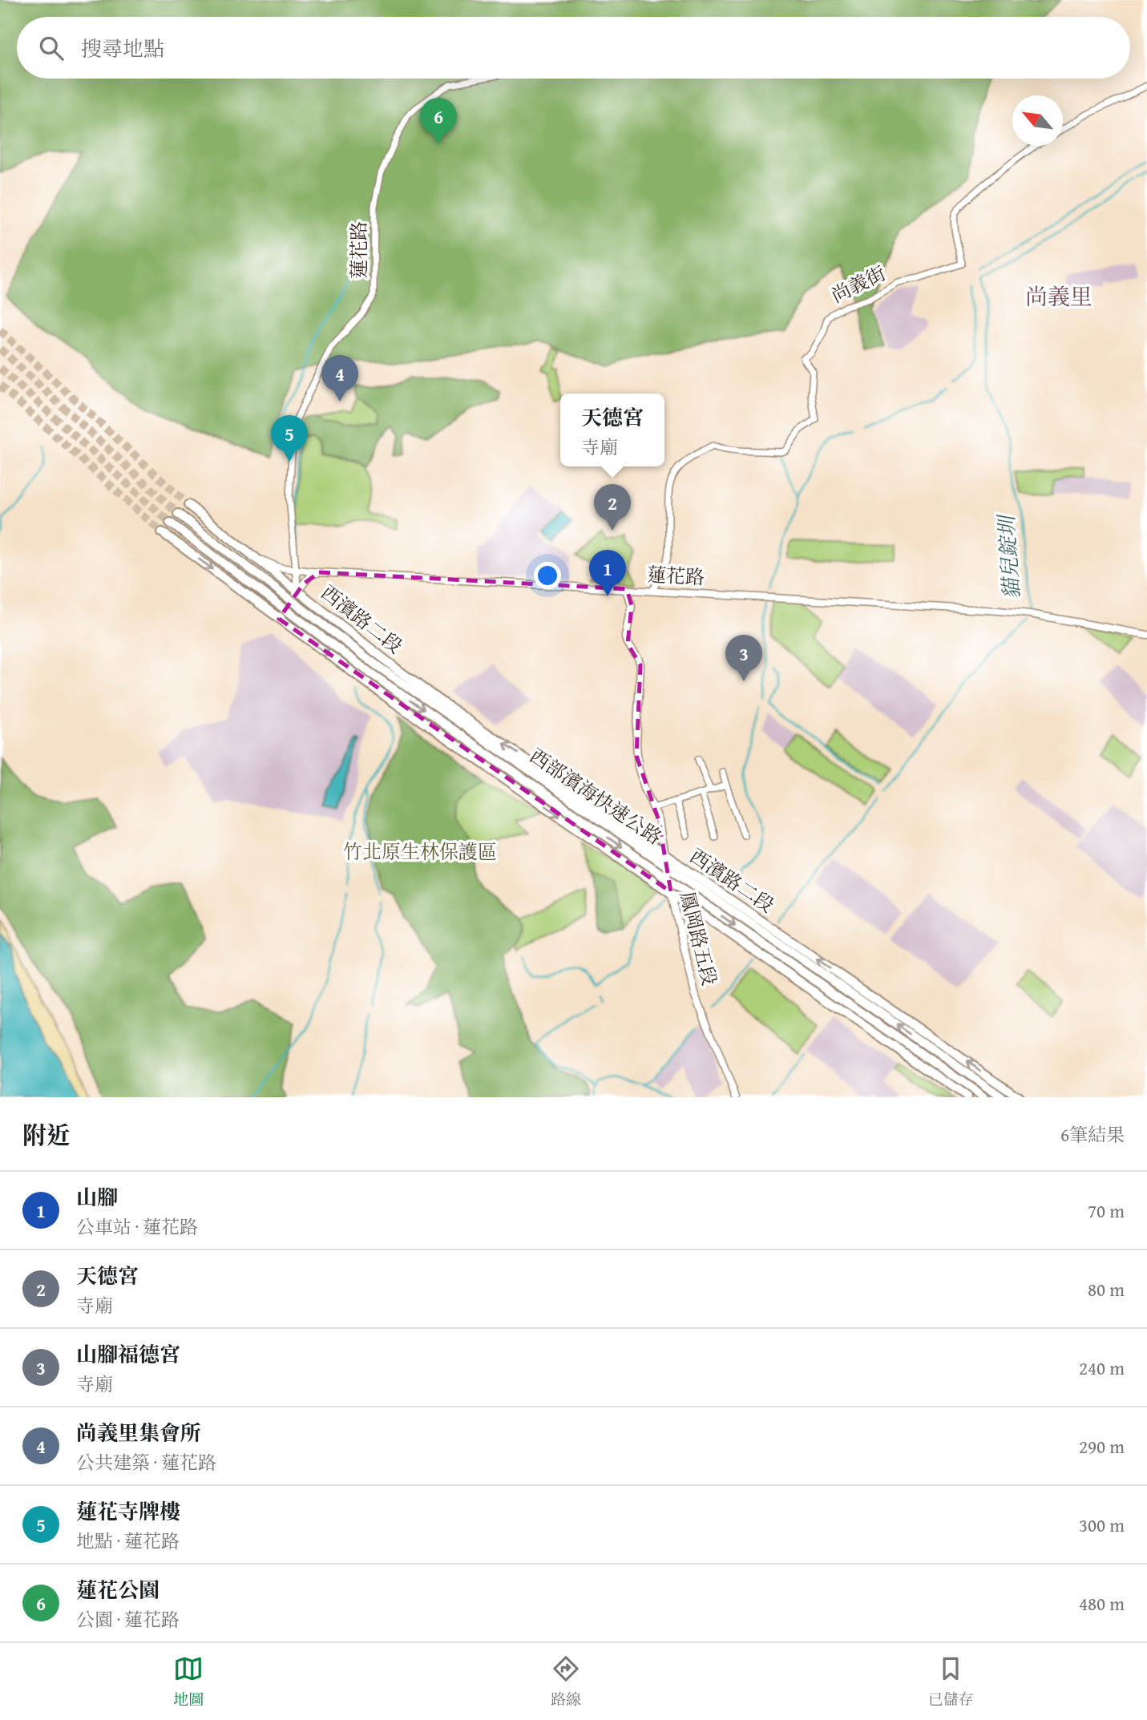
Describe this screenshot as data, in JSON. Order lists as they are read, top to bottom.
{
  "streets": {
    "main road": ["西濱路二段", "西部濱海快速公路"],
    "street": ["蓮花路", "尚義街", "鳳岡路五段"]
  },
  "crossings": [
    ["蓮花路", "尚義街"],
    ["蓮花路", "西濱路二段"],
    ["蓮花路", "鳳岡路五段"],
    ["西濱路二段", "鳳岡路五段"],
    ["西部濱海快速公路", "鳳岡路五段"]
  ],
  "districts": ["尚義里"],
  "water": ["貓兒錠圳"],
  "parks": ["竹北原生林保護區"],
  "north": "top left",
  "page": {
    "search": "搜尋地點",
    "pins": [
      "6",
      "4",
      "5",
      "2",
      "1",
      "3"
    ],
    "popup": ["天德宮", "寺廟"],
    "heading": ["附近", "6筆結果"],
    "list": [
      {
        "mark": "1",
        "name": "山腳",
        "note": "公車站 · 蓮花路",
        "value": "70 m"
      },
      {
        "mark": "2",
        "name": "天德宮",
        "note": "寺廟",
        "value": "80 m"
      },
      {
        "mark": "3",
        "name": "山腳福德宮",
        "note": "寺廟",
        "value": "240 m"
      },
      {
        "mark": "4",
        "name": "尚義里集會所",
        "note": "公共建築 · 蓮花路",
        "value": "290 m"
      },
      {
        "mark": "5",
        "name": "蓮花寺牌樓",
        "note": "地點 · 蓮花路",
        "value": "300 m"
      },
      {
        "mark": "6",
        "name": "蓮花公園",
        "note": "公園 · 蓮花路",
        "value": "480 m"
      }
    ],
    "nav": ["地圖", "路線", "已儲存"]
  }
}
